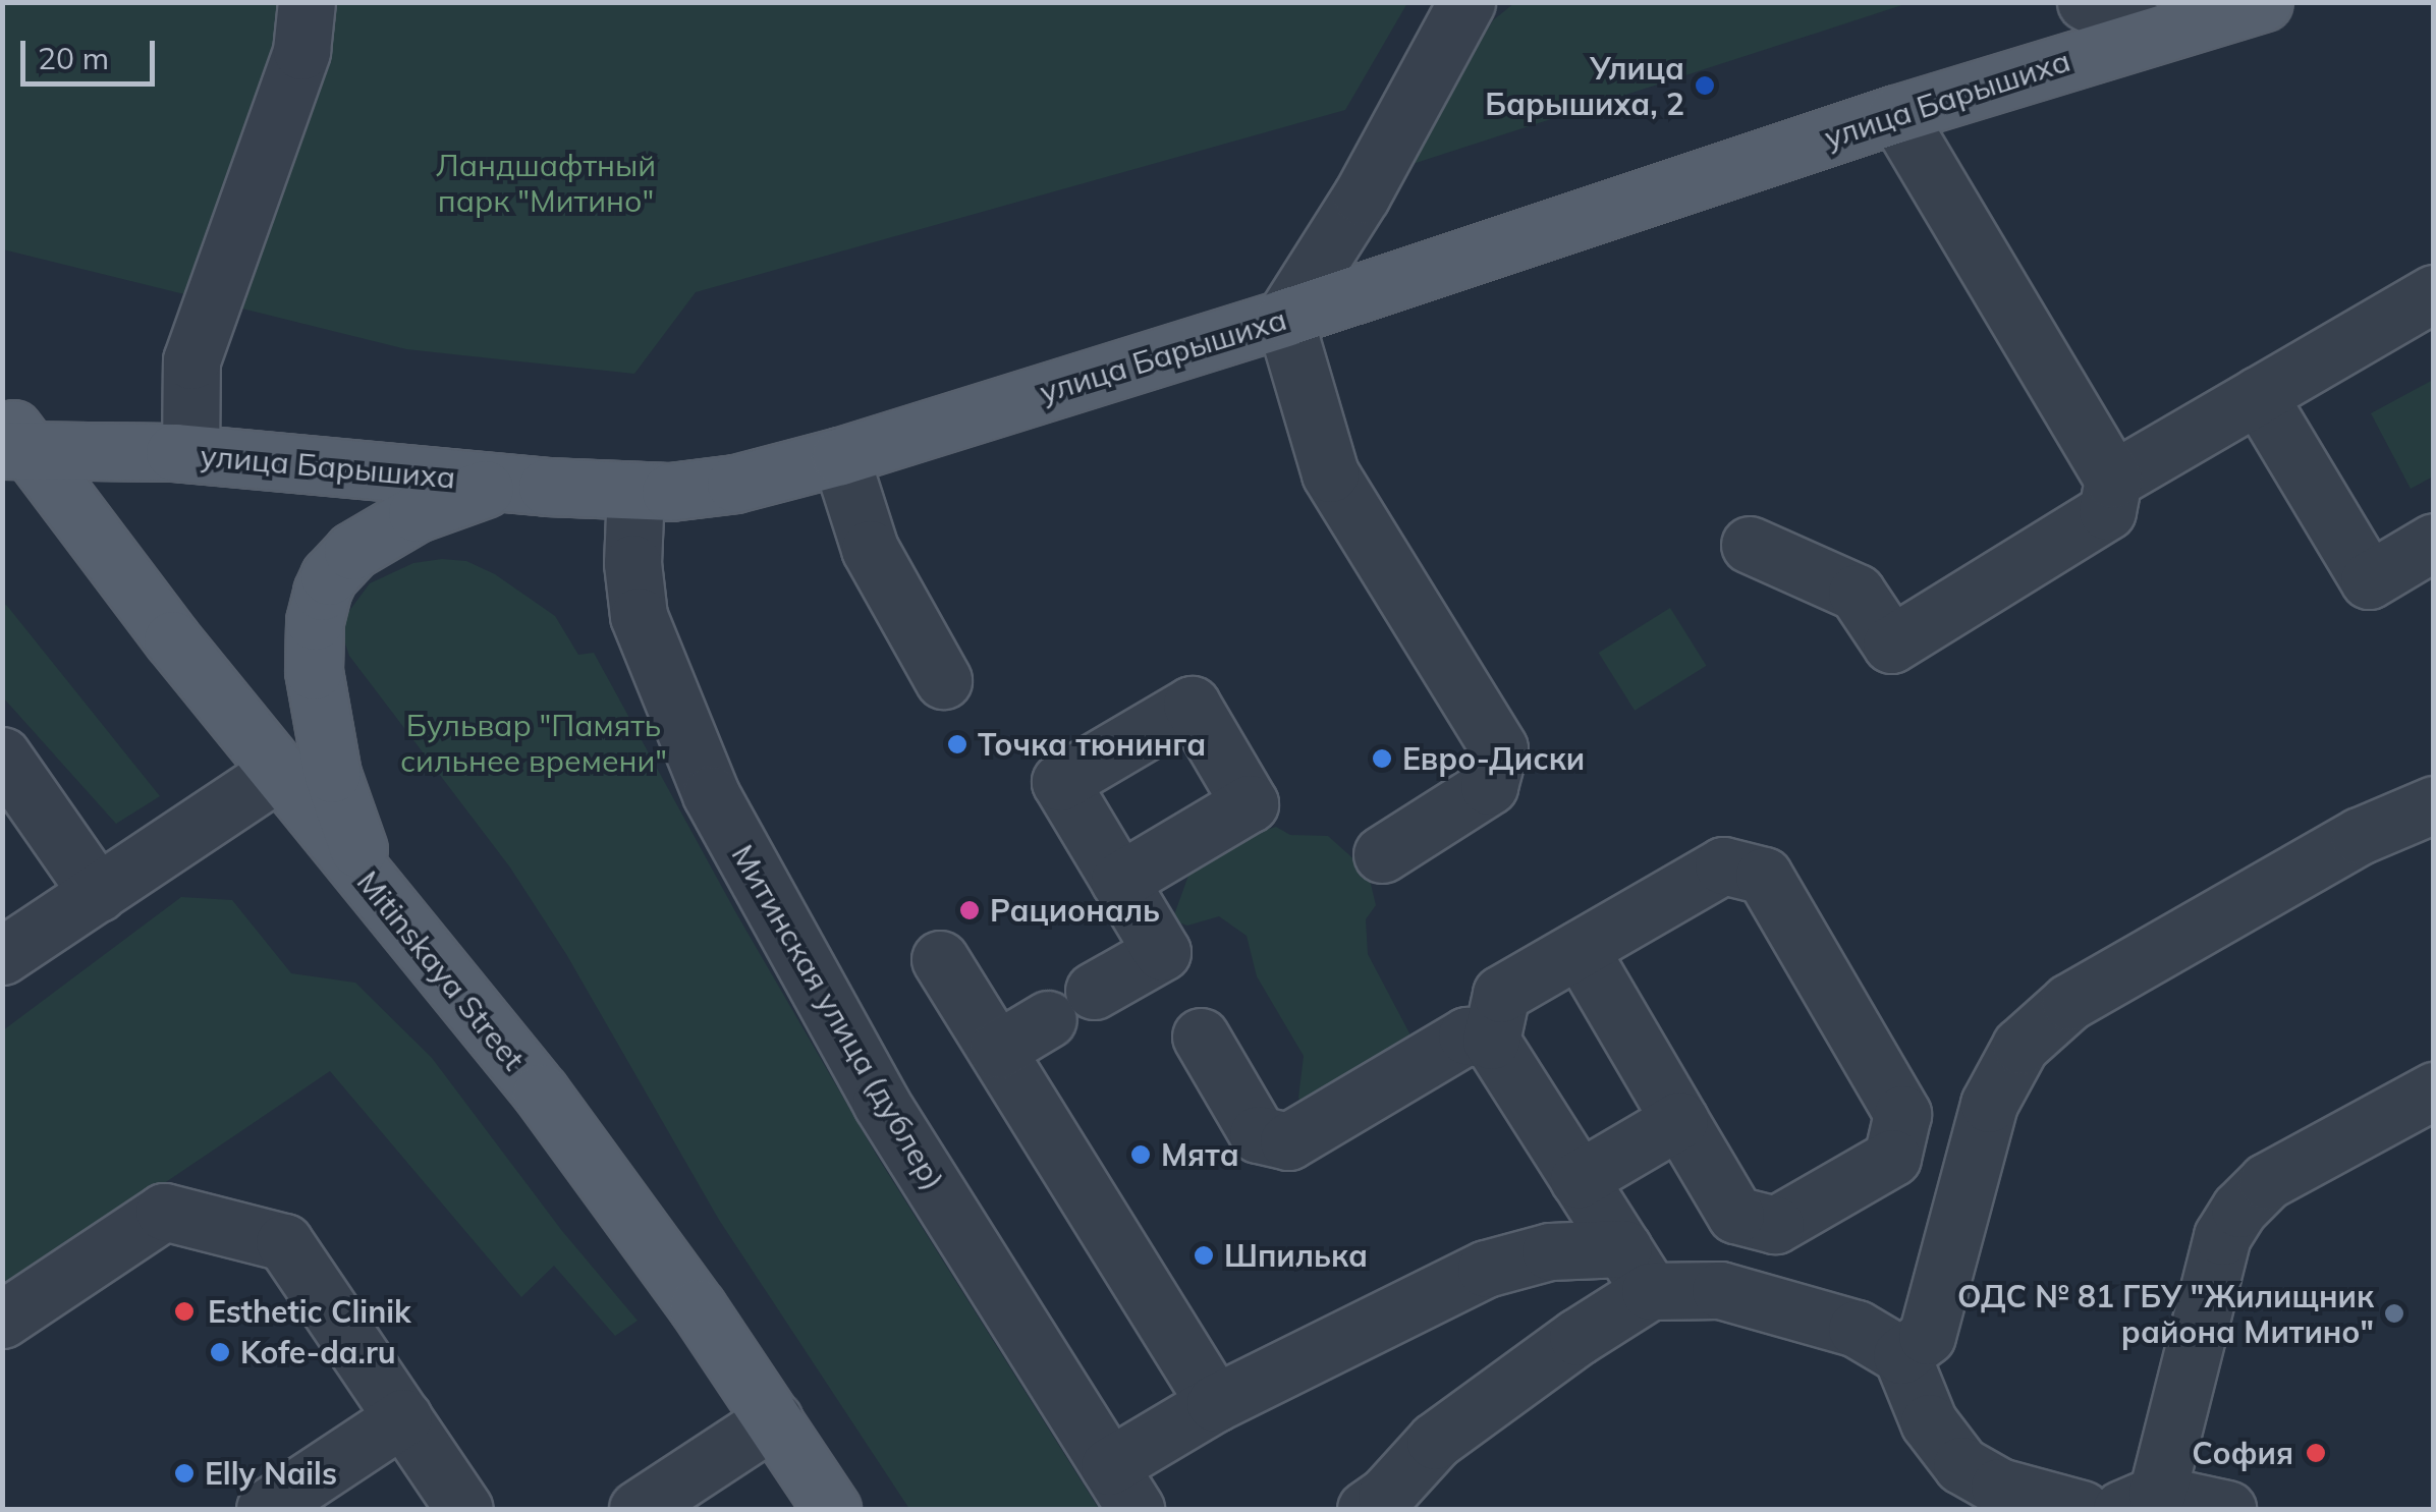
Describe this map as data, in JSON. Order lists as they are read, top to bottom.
{
  "streets": {
    "main road": ["улица Барышиха", "Mitinskaya Street"],
    "street": ["Митинская улица (дублер)"]
  },
  "crossings": [
    ["улица Барышиха", "Mitinskaya Street"],
    ["улица Барышиха", "Митинская улица (дублер)"]
  ],
  "parks": ["Ландшафтный парк \"Митино\"", "Бульвар \"Память сильнее времени\""],
  "places": [
    "Улица Барышиха, 2",
    "Точка тюнинга",
    "Евро-Диски",
    "Рациональ",
    "Мята",
    "Шпилька",
    "Esthetic Clinik",
    "ОДС № 81 ГБУ \"Жилищник района Митино\"",
    "Kofe-da.ru",
    "София",
    "Elly Nails"
  ],
  "scale_bar": "20 m"
}
